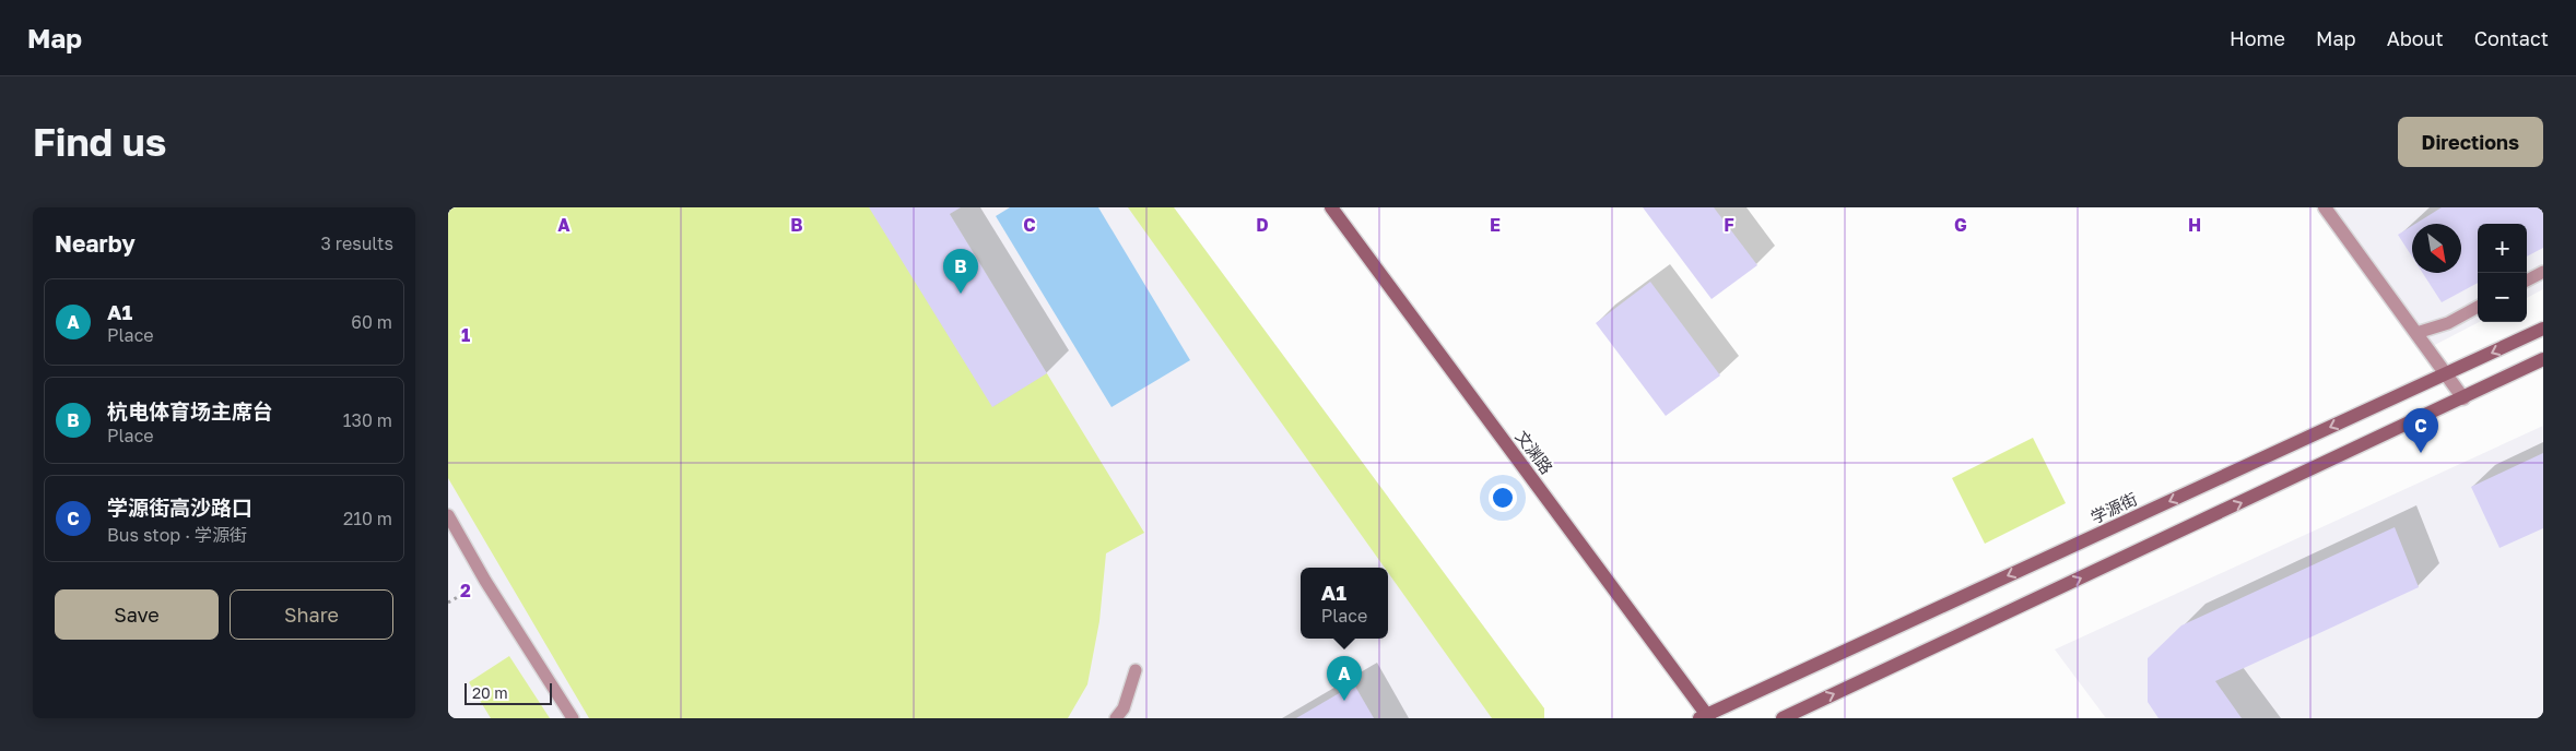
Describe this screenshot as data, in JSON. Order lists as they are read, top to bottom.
{
  "streets": {
    "main road": ["文渊路", "学源街"]
  },
  "crossings": [
    ["文渊路", "学源街"]
  ],
  "scale_bar": "20 m",
  "north": "bottom right",
  "page": {
    "header": "Map",
    "nav": [
      "Home",
      "Map",
      "About",
      "Contact"
    ],
    "buttons": [
      "Directions",
      ["Save", "Share"]
    ],
    "title": "Find us",
    "heading": ["Nearby", "3 results"],
    "map_buttons": ["+", "−"],
    "pins": ["B", "C", "A"],
    "list": [
      {
        "mark": "A",
        "name": "A1",
        "note": "Place",
        "value": "60 m"
      },
      {
        "mark": "B",
        "name": "杭电体育场主席台",
        "note": "Place",
        "value": "130 m"
      },
      {
        "mark": "C",
        "name": "学源街高沙路口",
        "note": "Bus stop · 学源街",
        "value": "210 m"
      }
    ],
    "popup": ["A1", "Place"],
    "scale": "20 m"
  },
  "grid": {
    "columns": [
      "A",
      "B",
      "C",
      "D",
      "E",
      "F",
      "G",
      "H"
    ],
    "rows": ["1", "2"]
  }
}
